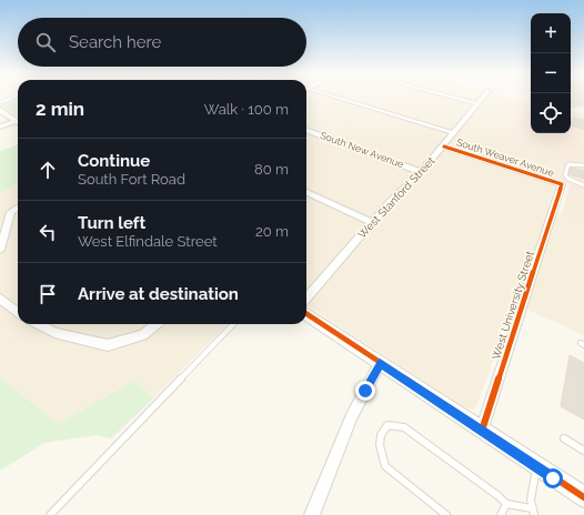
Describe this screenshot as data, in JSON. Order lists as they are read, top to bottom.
{
  "streets": {
    "street": [
      "South New Avenue",
      "South Weaver Avenue",
      "West Stanford Street",
      "West University Street"
    ]
  },
  "crossings": [
    ["South New Avenue", "West Stanford Street"],
    ["South Weaver Avenue", "West Stanford Street"],
    ["South Weaver Avenue", "West University Street"]
  ],
  "page": {
    "map_buttons": ["+", "−"],
    "search": "Search here",
    "heading": ["2 min", "Walk · 100 m"],
    "list": [
      ["Continue", "South Fort Road", "80 m"],
      ["Turn left", "West Elfindale Street", "20 m"],
      "Arrive at destination"
    ]
  }
}
